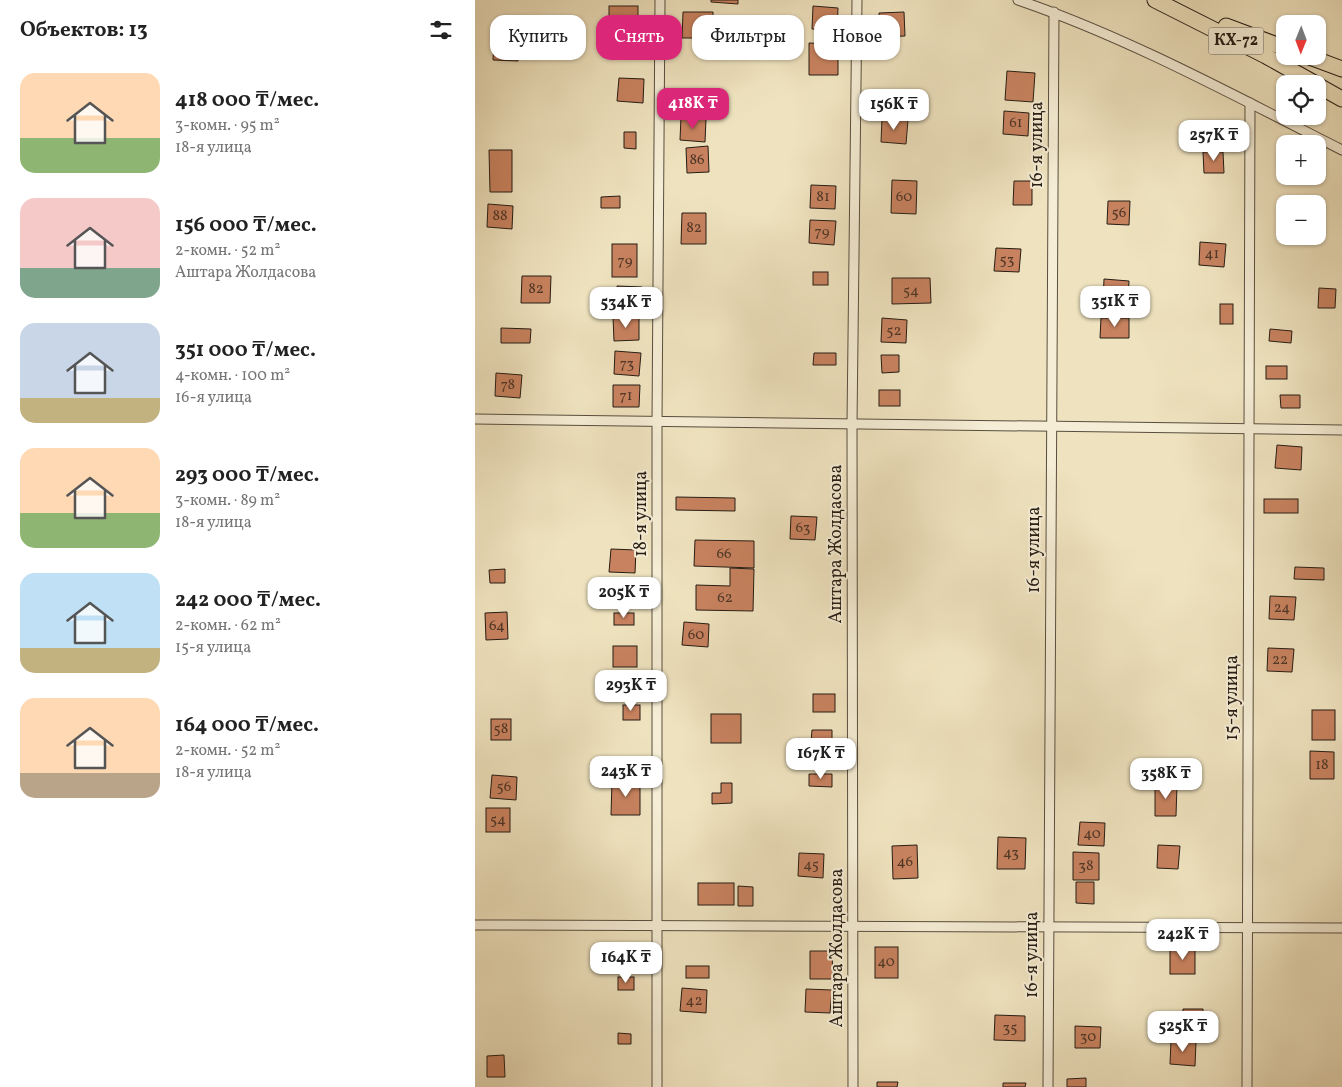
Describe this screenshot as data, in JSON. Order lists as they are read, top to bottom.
{
  "streets": {
    "main road": ["КХ-72"],
    "street": [
      "16-я улица",
      "18-я улица",
      "Аштара Жолдасова",
      "15-я улица"
    ]
  },
  "house_numbers": [
    "61",
    "86",
    "81",
    "60",
    "56",
    "88",
    "82",
    "79",
    "41",
    "53",
    "79",
    "82",
    "54",
    "52",
    "73",
    "78",
    "71",
    "63",
    "66",
    "62",
    "24",
    "64",
    "60",
    "22",
    "58",
    "18",
    "56",
    "54",
    "40",
    "43",
    "46",
    "45",
    "38",
    "40",
    "42",
    "35",
    "30"
  ],
  "north": "bottom",
  "page": {
    "heading": "Объектов: 13",
    "map_buttons": ["+", "−"],
    "chip": [
      "Купить",
      "Снять",
      "Фильтры",
      "Новое"
    ],
    "list": [
      {
        "name": "418 000 ₸/мес.",
        "note": "3-комн. · 95 m² · 18-я улица"
      },
      {
        "name": "156 000 ₸/мес.",
        "note": "2-комн. · 52 m² · Аштара Жолдасова"
      },
      {
        "name": "351 000 ₸/мес.",
        "note": "4-комн. · 100 m² · 16-я улица"
      },
      {
        "name": "293 000 ₸/мес.",
        "note": "3-комн. · 89 m² · 18-я улица"
      },
      {
        "name": "242 000 ₸/мес.",
        "note": "2-комн. · 62 m² · 15-я улица"
      },
      {
        "name": "164 000 ₸/мес.",
        "note": "2-комн. · 52 m² · 18-я улица"
      }
    ],
    "price": [
      "418K ₸",
      "156K ₸",
      "257K ₸",
      "351K ₸",
      "534K ₸",
      "205K ₸",
      "293K ₸",
      "167K ₸",
      "243K ₸",
      "358K ₸",
      "242K ₸",
      "164K ₸",
      "525K ₸"
    ]
  }
}
